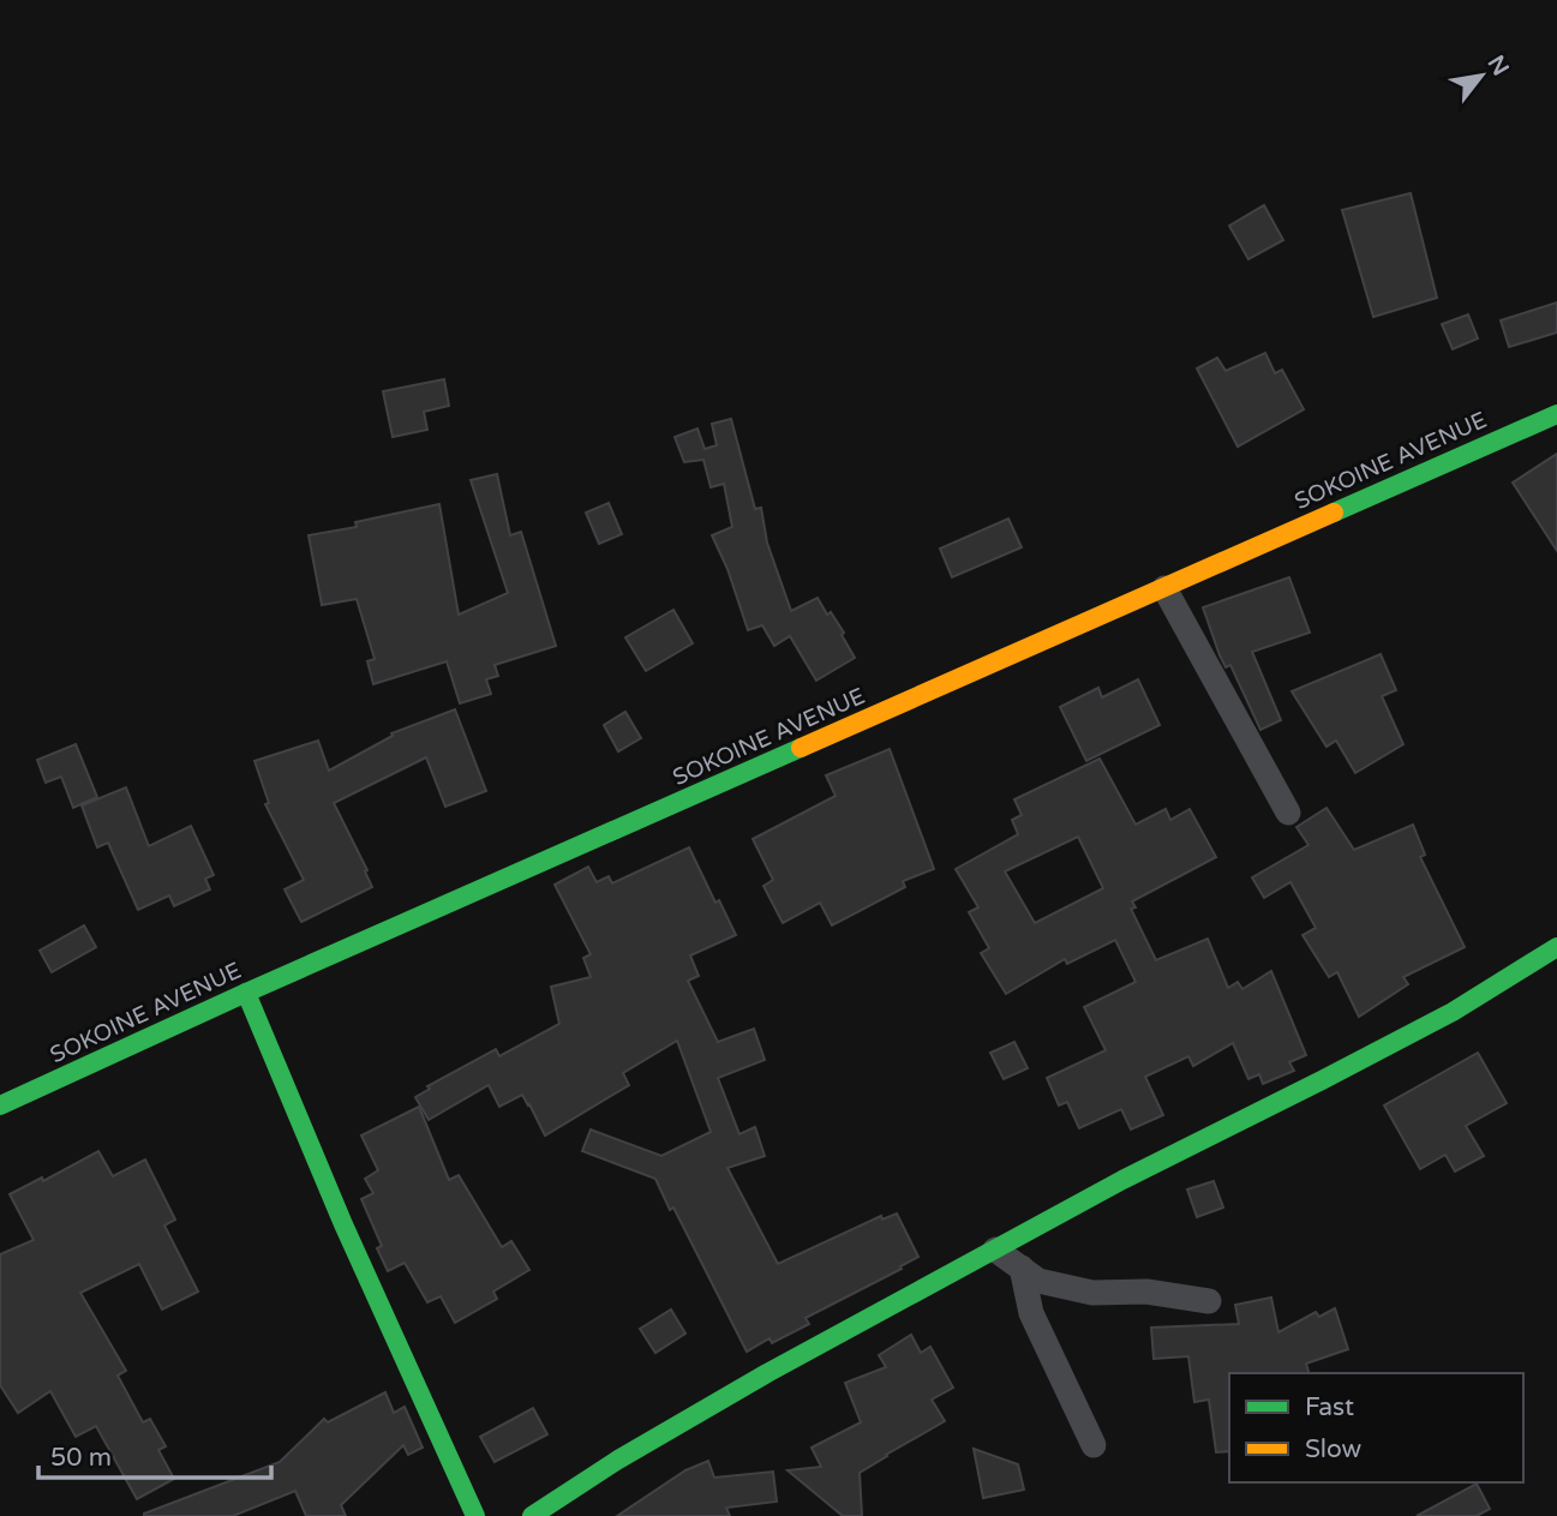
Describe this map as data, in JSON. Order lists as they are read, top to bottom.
{
  "streets": {
    "street": ["SOKOINE AVENUE"]
  },
  "legend": ["Fast", "Slow"],
  "scale_bar": "50 m",
  "north": "top right"
}
